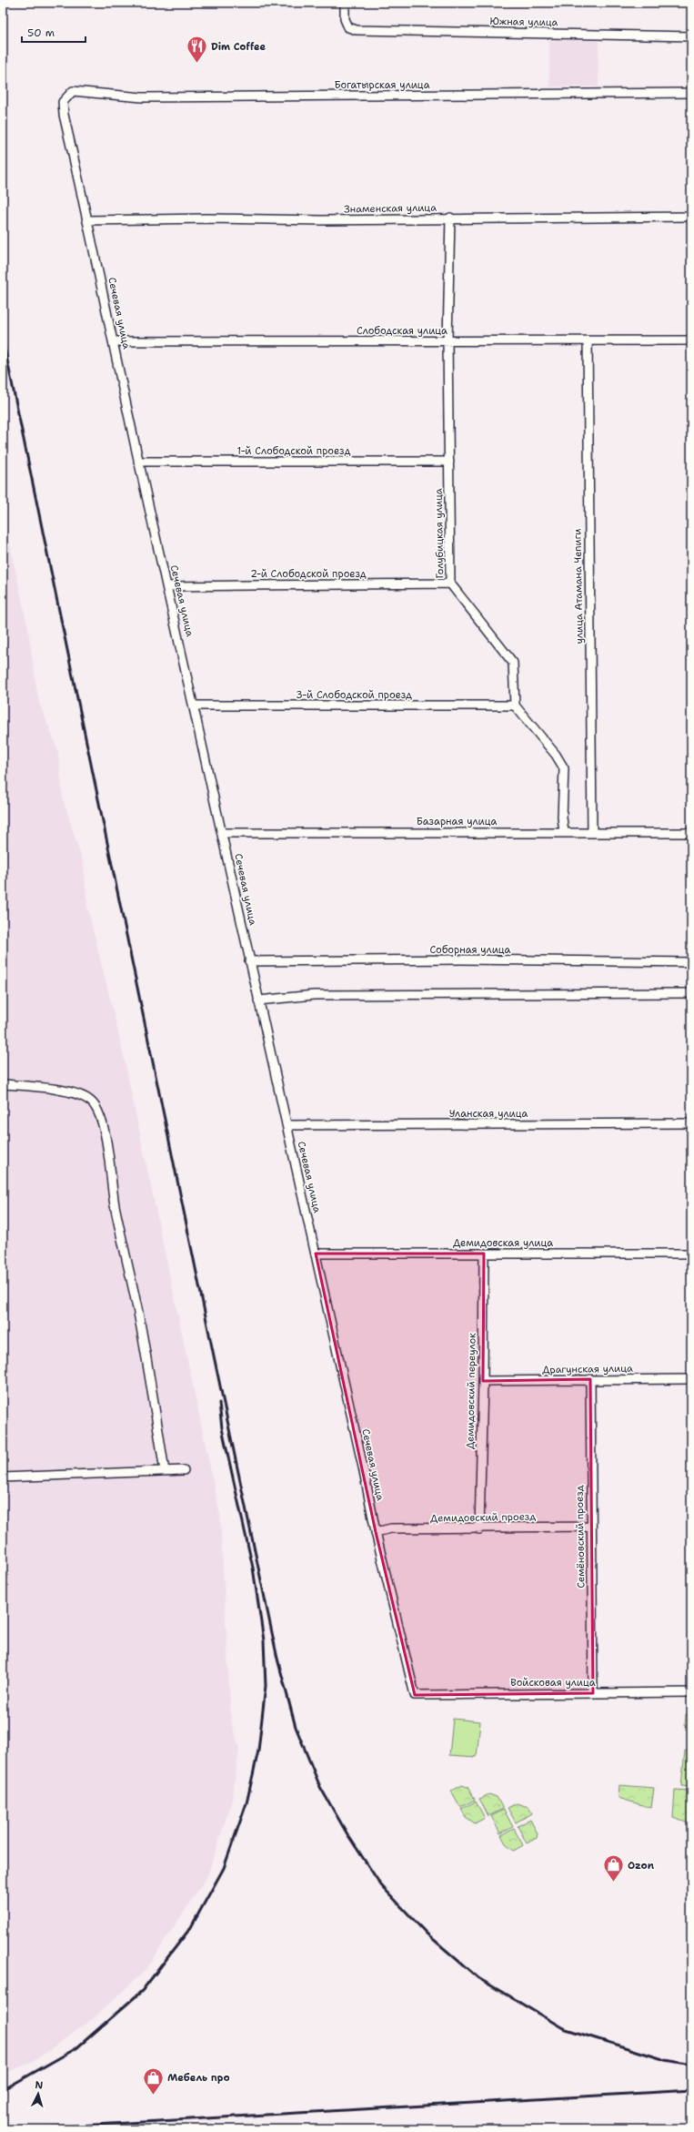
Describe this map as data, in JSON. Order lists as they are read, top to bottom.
{
  "streets": {
    "street": [
      "Южная улица",
      "Богатырская улица",
      "Знаменская улица",
      "Сечевая улица",
      "Слободская улица",
      "1-й Слободской проезд",
      "Голубицкая улица",
      "2-й Слободской проезд",
      "улица Атамана Чепиги",
      "3-й Слободской проезд",
      "Базарная улица",
      "Соборная улица",
      "Уланская улица",
      "Демидовская улица",
      "Драгунская улица",
      "Демидовский переулок",
      "Демидовский проезд",
      "Семёновский проезд",
      "Войсковая улица"
    ]
  },
  "crossings": [
    ["Богатырская улица", "Сечевая улица"],
    ["Знаменская улица", "Сечевая улица"],
    ["Знаменская улица", "Голубицкая улица"],
    ["Сечевая улица", "Слободская улица"],
    ["Сечевая улица", "1-й Слободской проезд"],
    ["Сечевая улица", "2-й Слободской проезд"],
    ["Сечевая улица", "3-й Слободской проезд"],
    ["Сечевая улица", "Базарная улица"],
    ["Сечевая улица", "Соборная улица"],
    ["Сечевая улица", "Уланская улица"],
    ["Сечевая улица", "Демидовская улица"],
    ["Сечевая улица", "Демидовский проезд"],
    ["Сечевая улица", "Войсковая улица"],
    ["Слободская улица", "Голубицкая улица"],
    ["Слободская улица", "улица Атамана Чепиги"],
    ["1-й Слободской проезд", "Голубицкая улица"],
    ["Голубицкая улица", "2-й Слободской проезд"],
    ["Голубицкая улица", "3-й Слободской проезд"],
    ["улица Атамана Чепиги", "Базарная улица"],
    ["Демидовская улица", "Демидовский переулок"],
    ["Драгунская улица", "Демидовский переулок"],
    ["Драгунская улица", "Семёновский проезд"],
    ["Демидовский переулок", "Демидовский проезд"],
    ["Демидовский проезд", "Семёновский проезд"],
    ["Семёновский проезд", "Войсковая улица"]
  ],
  "places": {
    "restaurant": ["Dim Coffee"],
    "shop": ["Ozon", "Мебель про"]
  },
  "scale_bar": "50 m",
  "north": "top"
}
